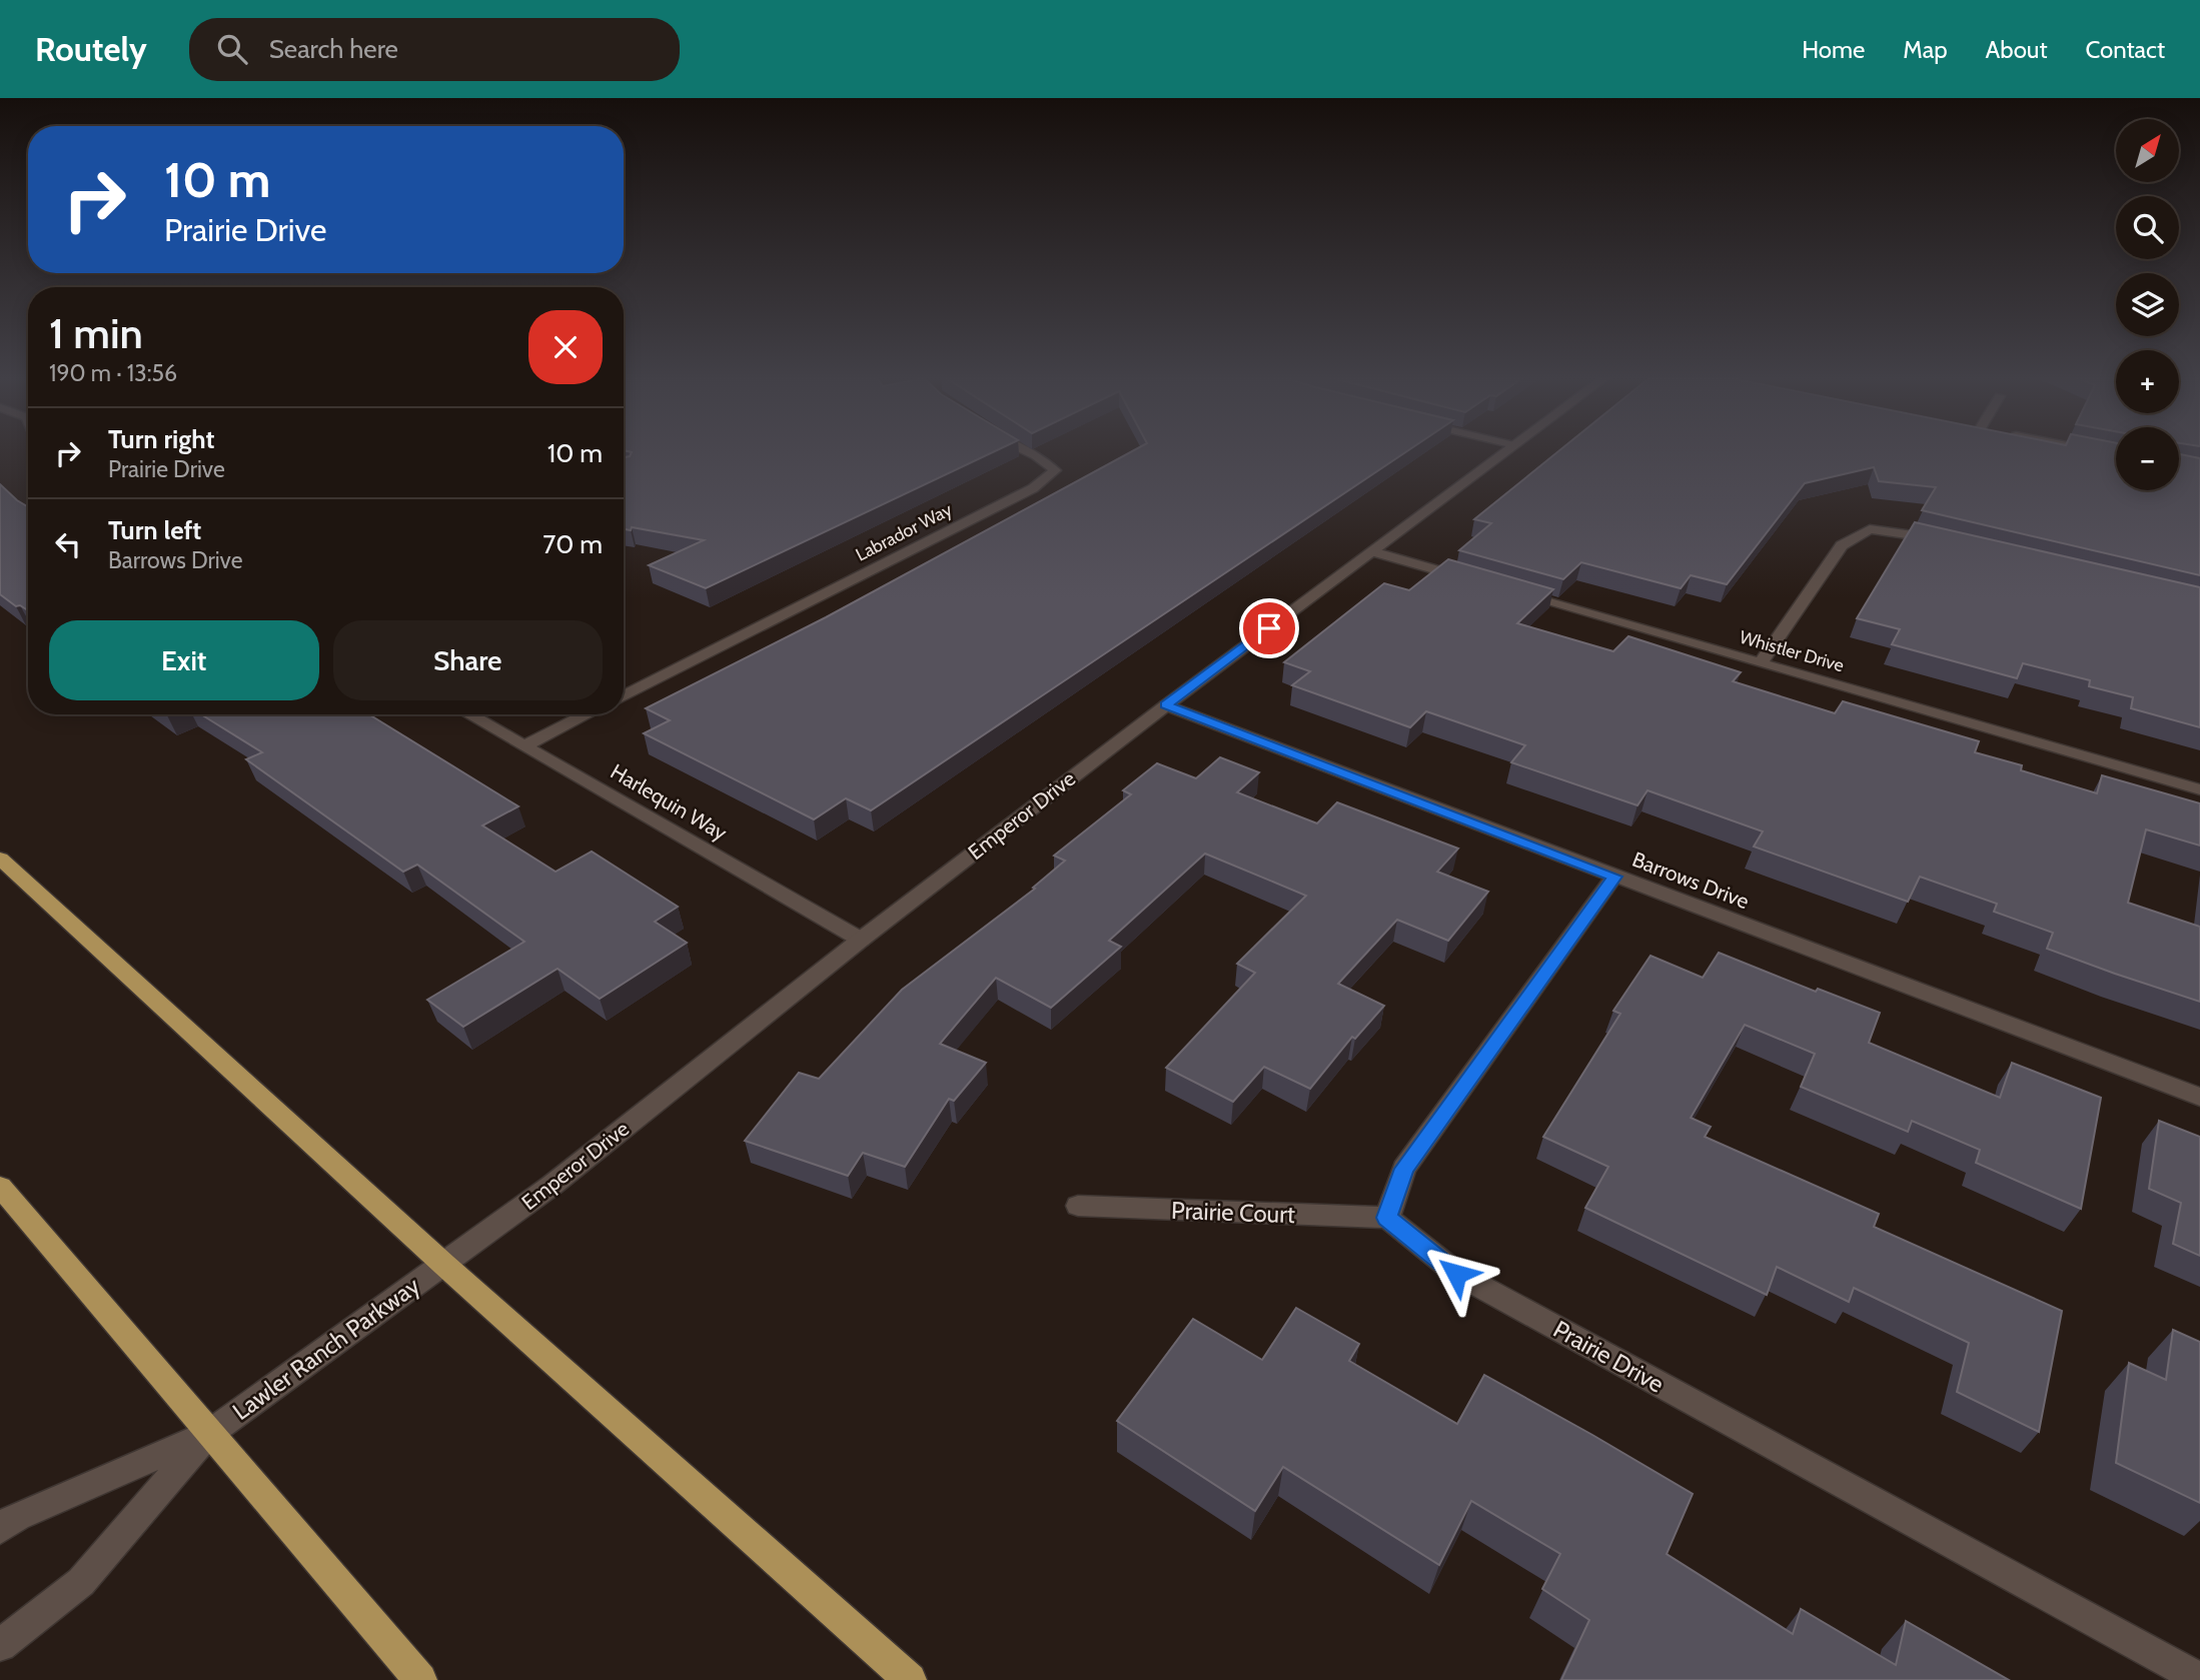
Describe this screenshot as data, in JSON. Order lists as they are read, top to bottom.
{
  "streets": {
    "street": [
      "Labrador Way",
      "Whistler Drive",
      "Harlequin Way",
      "Emperor Drive",
      "Barrows Drive",
      "Prairie Court",
      "Lawler Ranch Parkway",
      "Prairie Drive"
    ]
  },
  "crossings": [
    ["Harlequin Way", "Emperor Drive"],
    ["Emperor Drive", "Barrows Drive"],
    ["Emperor Drive", "Lawler Ranch Parkway"],
    ["Prairie Court", "Prairie Drive"]
  ],
  "north": "top right",
  "page": {
    "header": "Routely",
    "search": "Search here",
    "nav": [
      "Home",
      "Map",
      "About",
      "Contact"
    ],
    "map_buttons": ["+", "−"],
    "turn": ["10 m", "Prairie Drive"],
    "heading": ["1 min", "190 m · 13:56"],
    "list": [
      {
        "name": "Turn right",
        "note": "Prairie Drive",
        "value": "10 m"
      },
      {
        "name": "Turn left",
        "note": "Barrows Drive",
        "value": "70 m"
      }
    ],
    "buttons": ["Exit", "Share"]
  }
}
